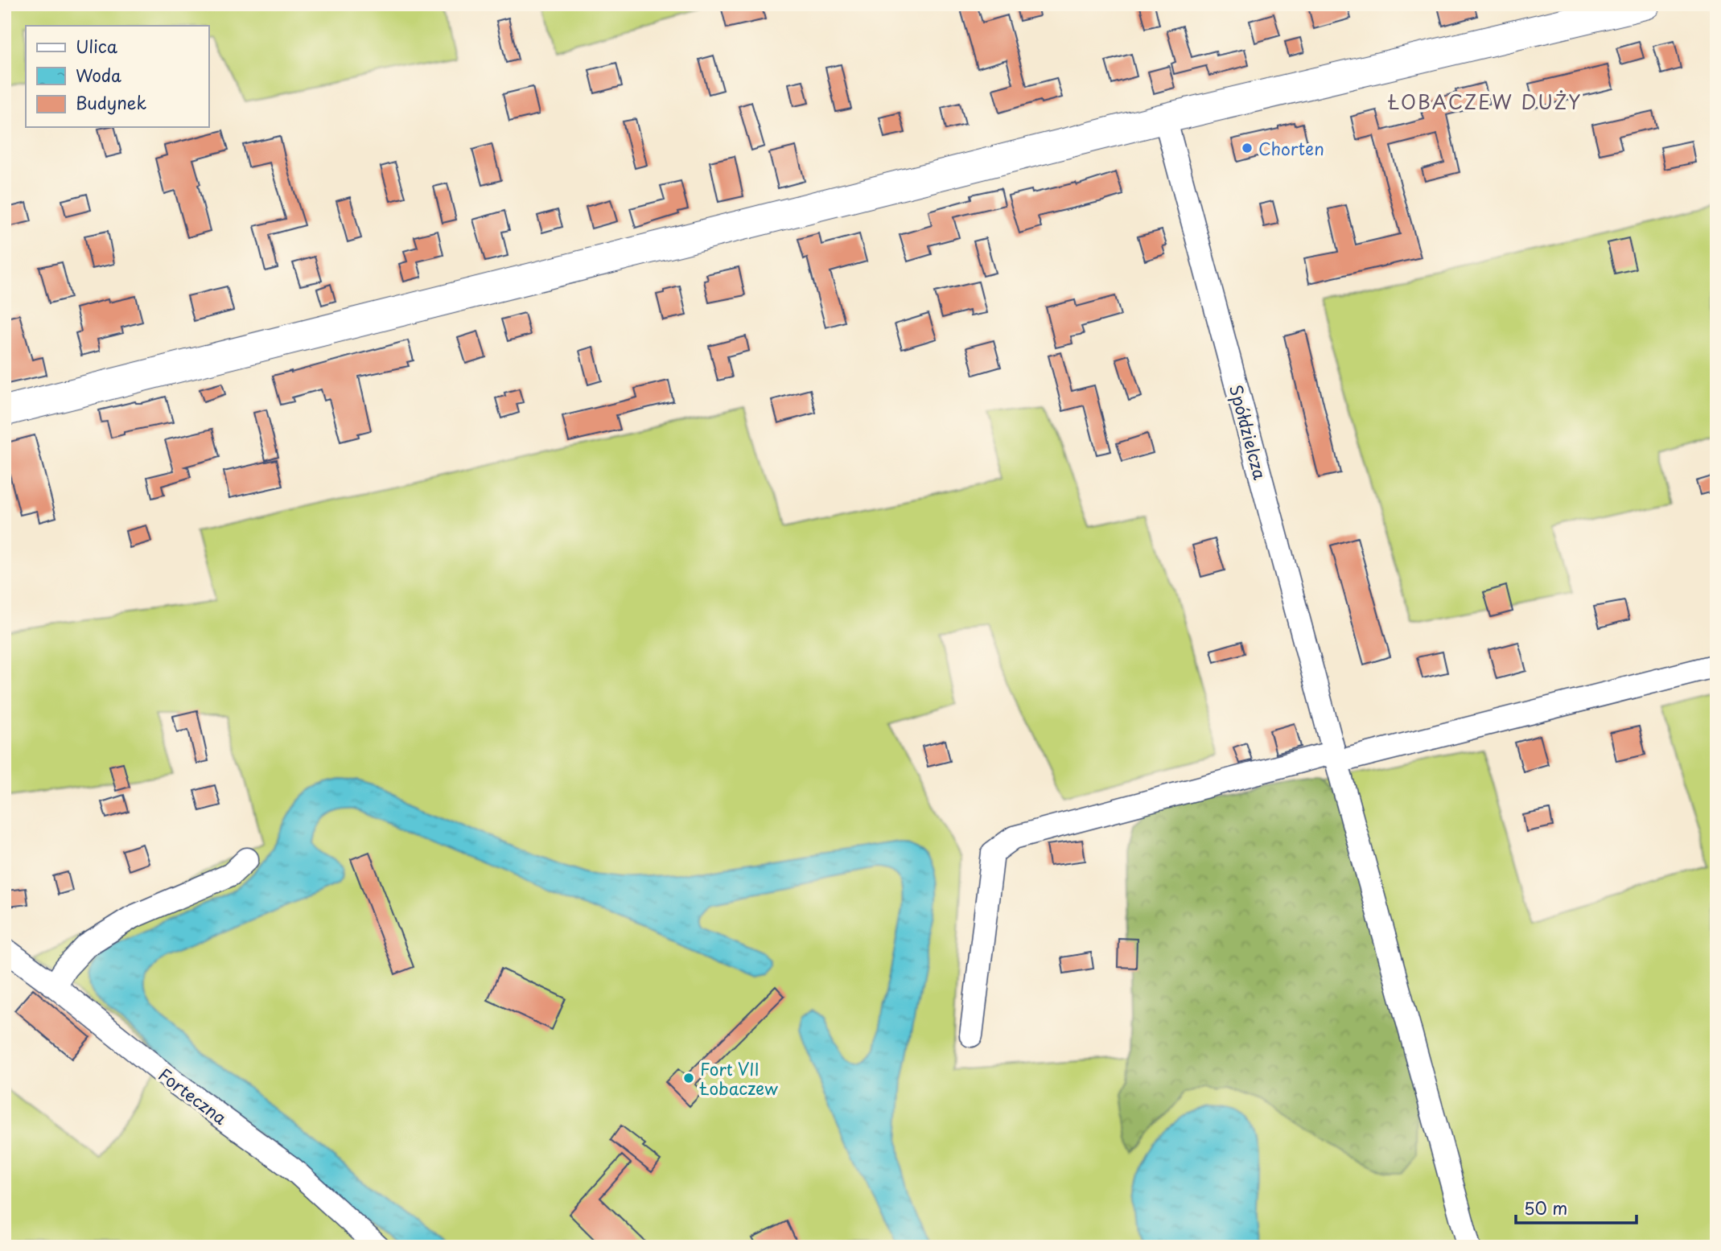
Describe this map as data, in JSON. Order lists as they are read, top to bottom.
{
  "streets": {
    "street": ["Spółdzielcza", "Forteczna"]
  },
  "districts": ["ŁOBACZEW DUŻY"],
  "places": ["Chorten", "Fort VII Łobaczew"],
  "legend": ["Ulica", "Woda", "Budynek"],
  "scale_bar": "50 m"
}
